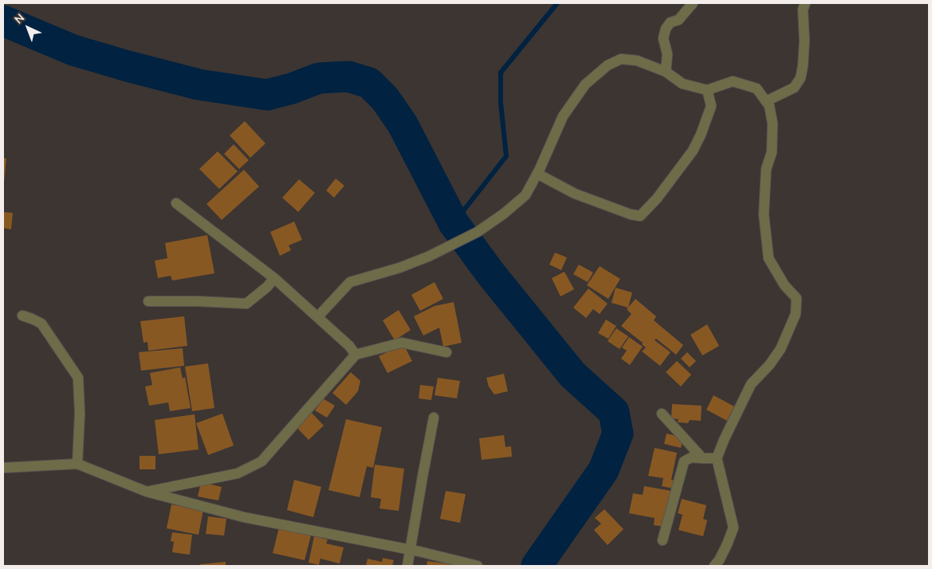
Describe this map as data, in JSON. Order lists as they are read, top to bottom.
{
  "north": "top left"
}
